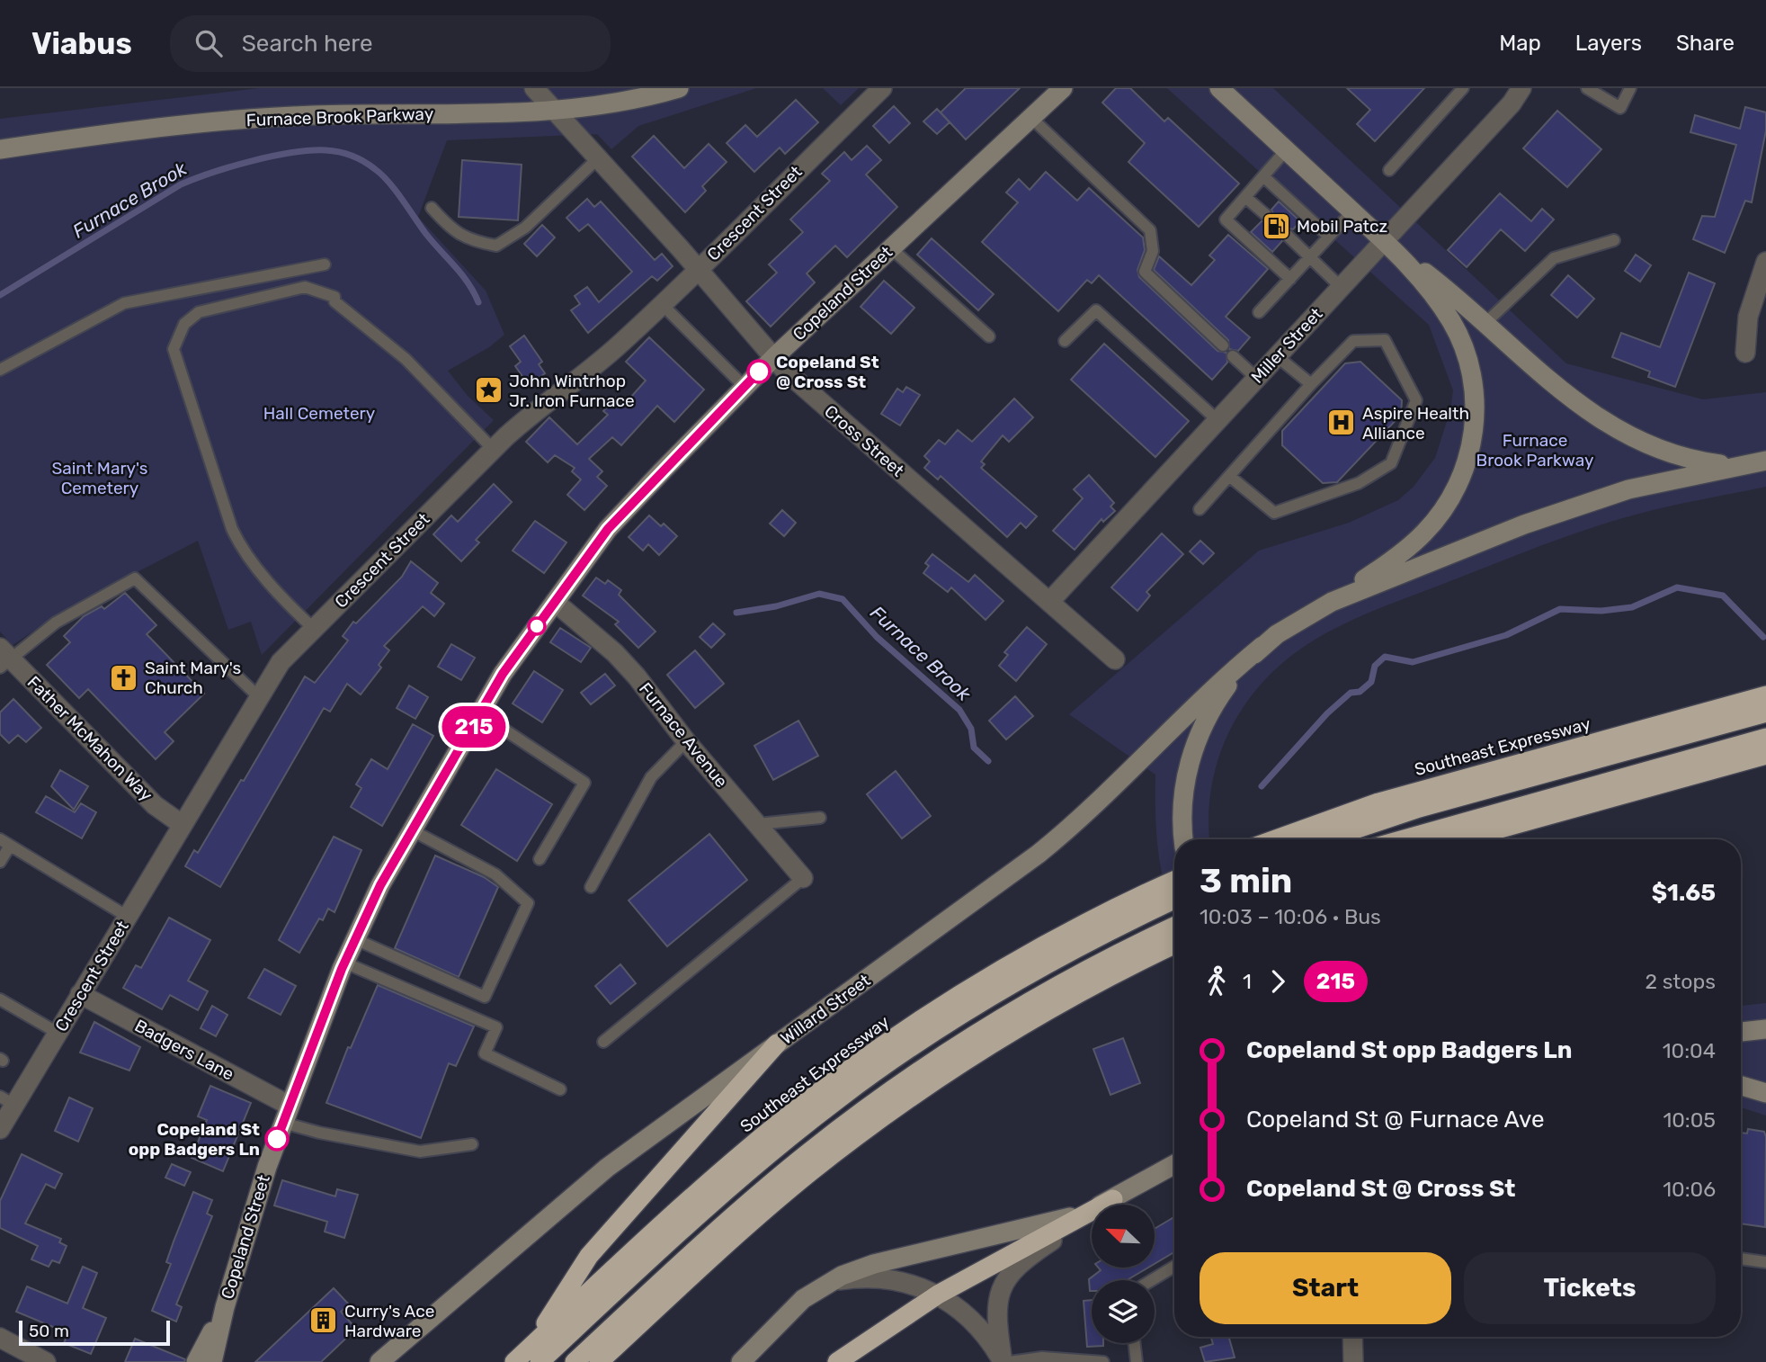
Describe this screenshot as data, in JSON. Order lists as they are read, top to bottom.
{
  "streets": {
    "highway": ["Southeast Expressway"],
    "main road": ["Furnace Brook Parkway", "Copeland Street", "Willard Street"],
    "street": [
      "Crescent Street",
      "Miller Street",
      "Cross Street",
      "Furnace Avenue",
      "Father McMahon Way",
      "Badgers Lane"
    ]
  },
  "crossings": [
    ["Furnace Brook Parkway", "Cross Street"],
    ["Crescent Street", "Cross Street"],
    ["Crescent Street", "Father McMahon Way"],
    ["Crescent Street", "Badgers Lane"],
    ["Copeland Street", "Cross Street"],
    ["Copeland Street", "Furnace Avenue"],
    ["Copeland Street", "Badgers Lane"],
    ["Miller Street", "Cross Street"]
  ],
  "water": ["Furnace Brook"],
  "parks": ["Hall Cemetery", "Furnace Brook Parkway", "Saint Mary's Cemetery"],
  "places": {
    "fuel station": ["Mobil Patcz"],
    "other": ["Copeland St @ Cross St", "Copeland St opp Badgers Ln"],
    "place": ["John Wintrhop Jr. Iron Furnace"],
    "hospital": ["Aspire Health Alliance"],
    "church": ["Saint Mary's Church"],
    "building": ["Curry's Ace Hardware"]
  },
  "lines": ["bus line 215"],
  "scale_bar": "50 m",
  "north": "top left",
  "page": {
    "header": "Viabus",
    "search": "Search here",
    "nav": ["Map", "Layers", "Share"],
    "on_map": "215",
    "heading": ["3 min", "10:03 – 10:06 · Bus", "$1.65"],
    "legs": ["1", "215", "2 stops"],
    "list": [
      {
        "name": "Copeland St opp Badgers Ln",
        "value": "10:04"
      },
      {
        "name": "Copeland St @ Furnace Ave",
        "value": "10:05"
      },
      {
        "name": "Copeland St @ Cross St",
        "value": "10:06"
      }
    ],
    "buttons": ["Start", "Tickets"],
    "scale": "50 m"
  }
}
